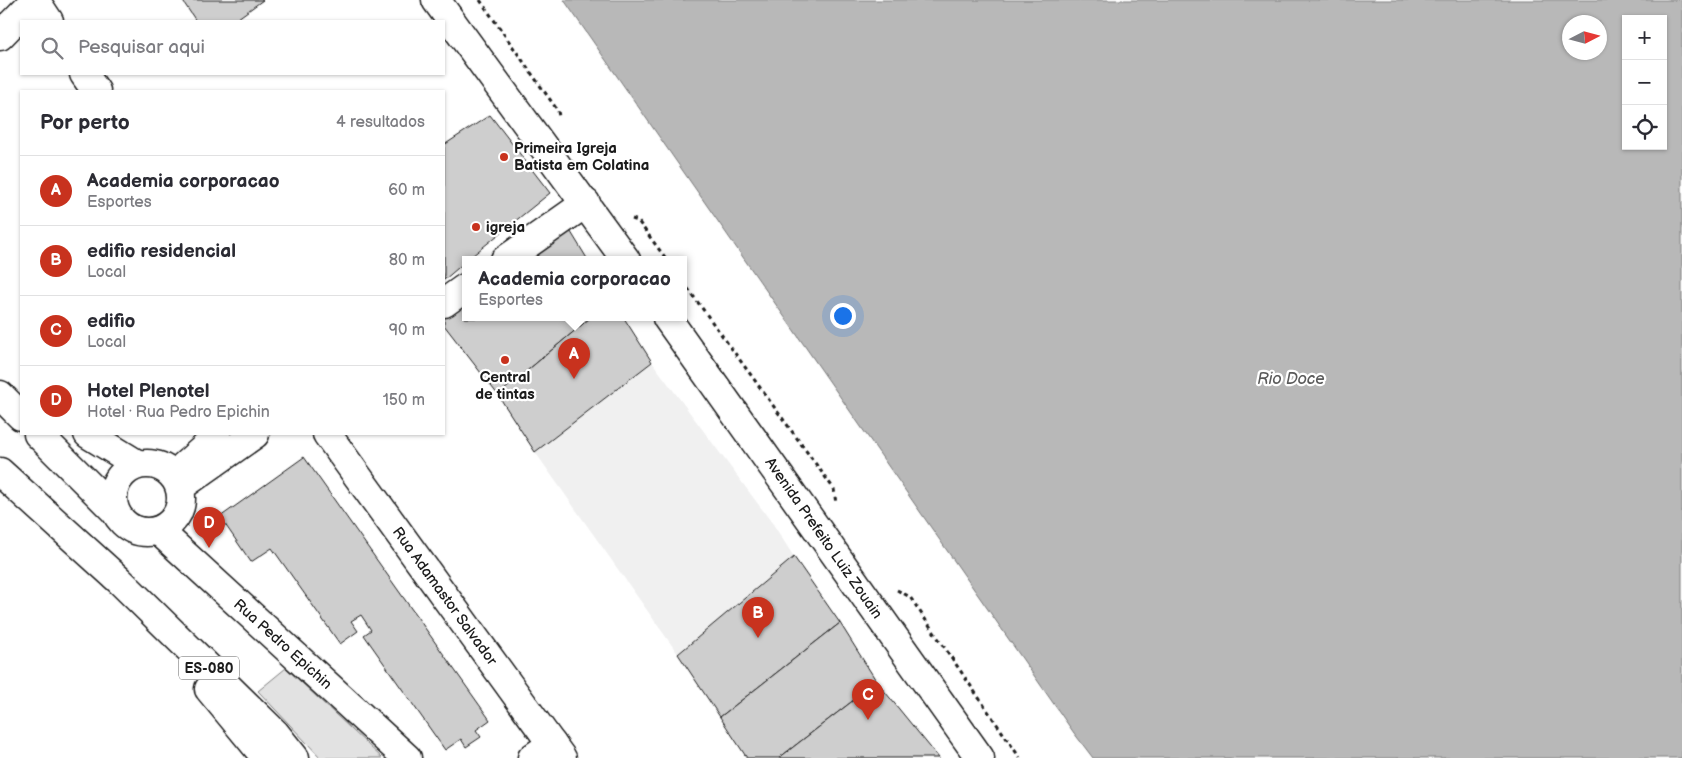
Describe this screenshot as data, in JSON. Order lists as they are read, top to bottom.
{
  "streets": {
    "street": [
      "Avenida Prefeito Luiz Zouain",
      "Rua Adamastor Salvador",
      "Rua Pedro Epichin",
      "ES-080"
    ]
  },
  "water": ["Rio Doce"],
  "places": ["Primeira Igreja Batista em Colatina", "igreja", "Central de tintas"],
  "north": "right",
  "page": {
    "map_buttons": ["+", "−"],
    "search": "Pesquisar aqui",
    "heading": ["Por perto", "4 resultados"],
    "list": [
      {
        "mark": "A",
        "name": "Academia corporacao",
        "note": "Esportes",
        "value": "60 m"
      },
      {
        "mark": "B",
        "name": "edifio residencial",
        "note": "Local",
        "value": "80 m"
      },
      {
        "mark": "C",
        "name": "edifio",
        "note": "Local",
        "value": "90 m"
      },
      {
        "mark": "D",
        "name": "Hotel Plenotel",
        "note": "Hotel · Rua Pedro Epichin",
        "value": "150 m"
      }
    ],
    "popup": ["Academia corporacao", "Esportes"],
    "pins": [
      "A",
      "D",
      "B",
      "C"
    ]
  }
}
